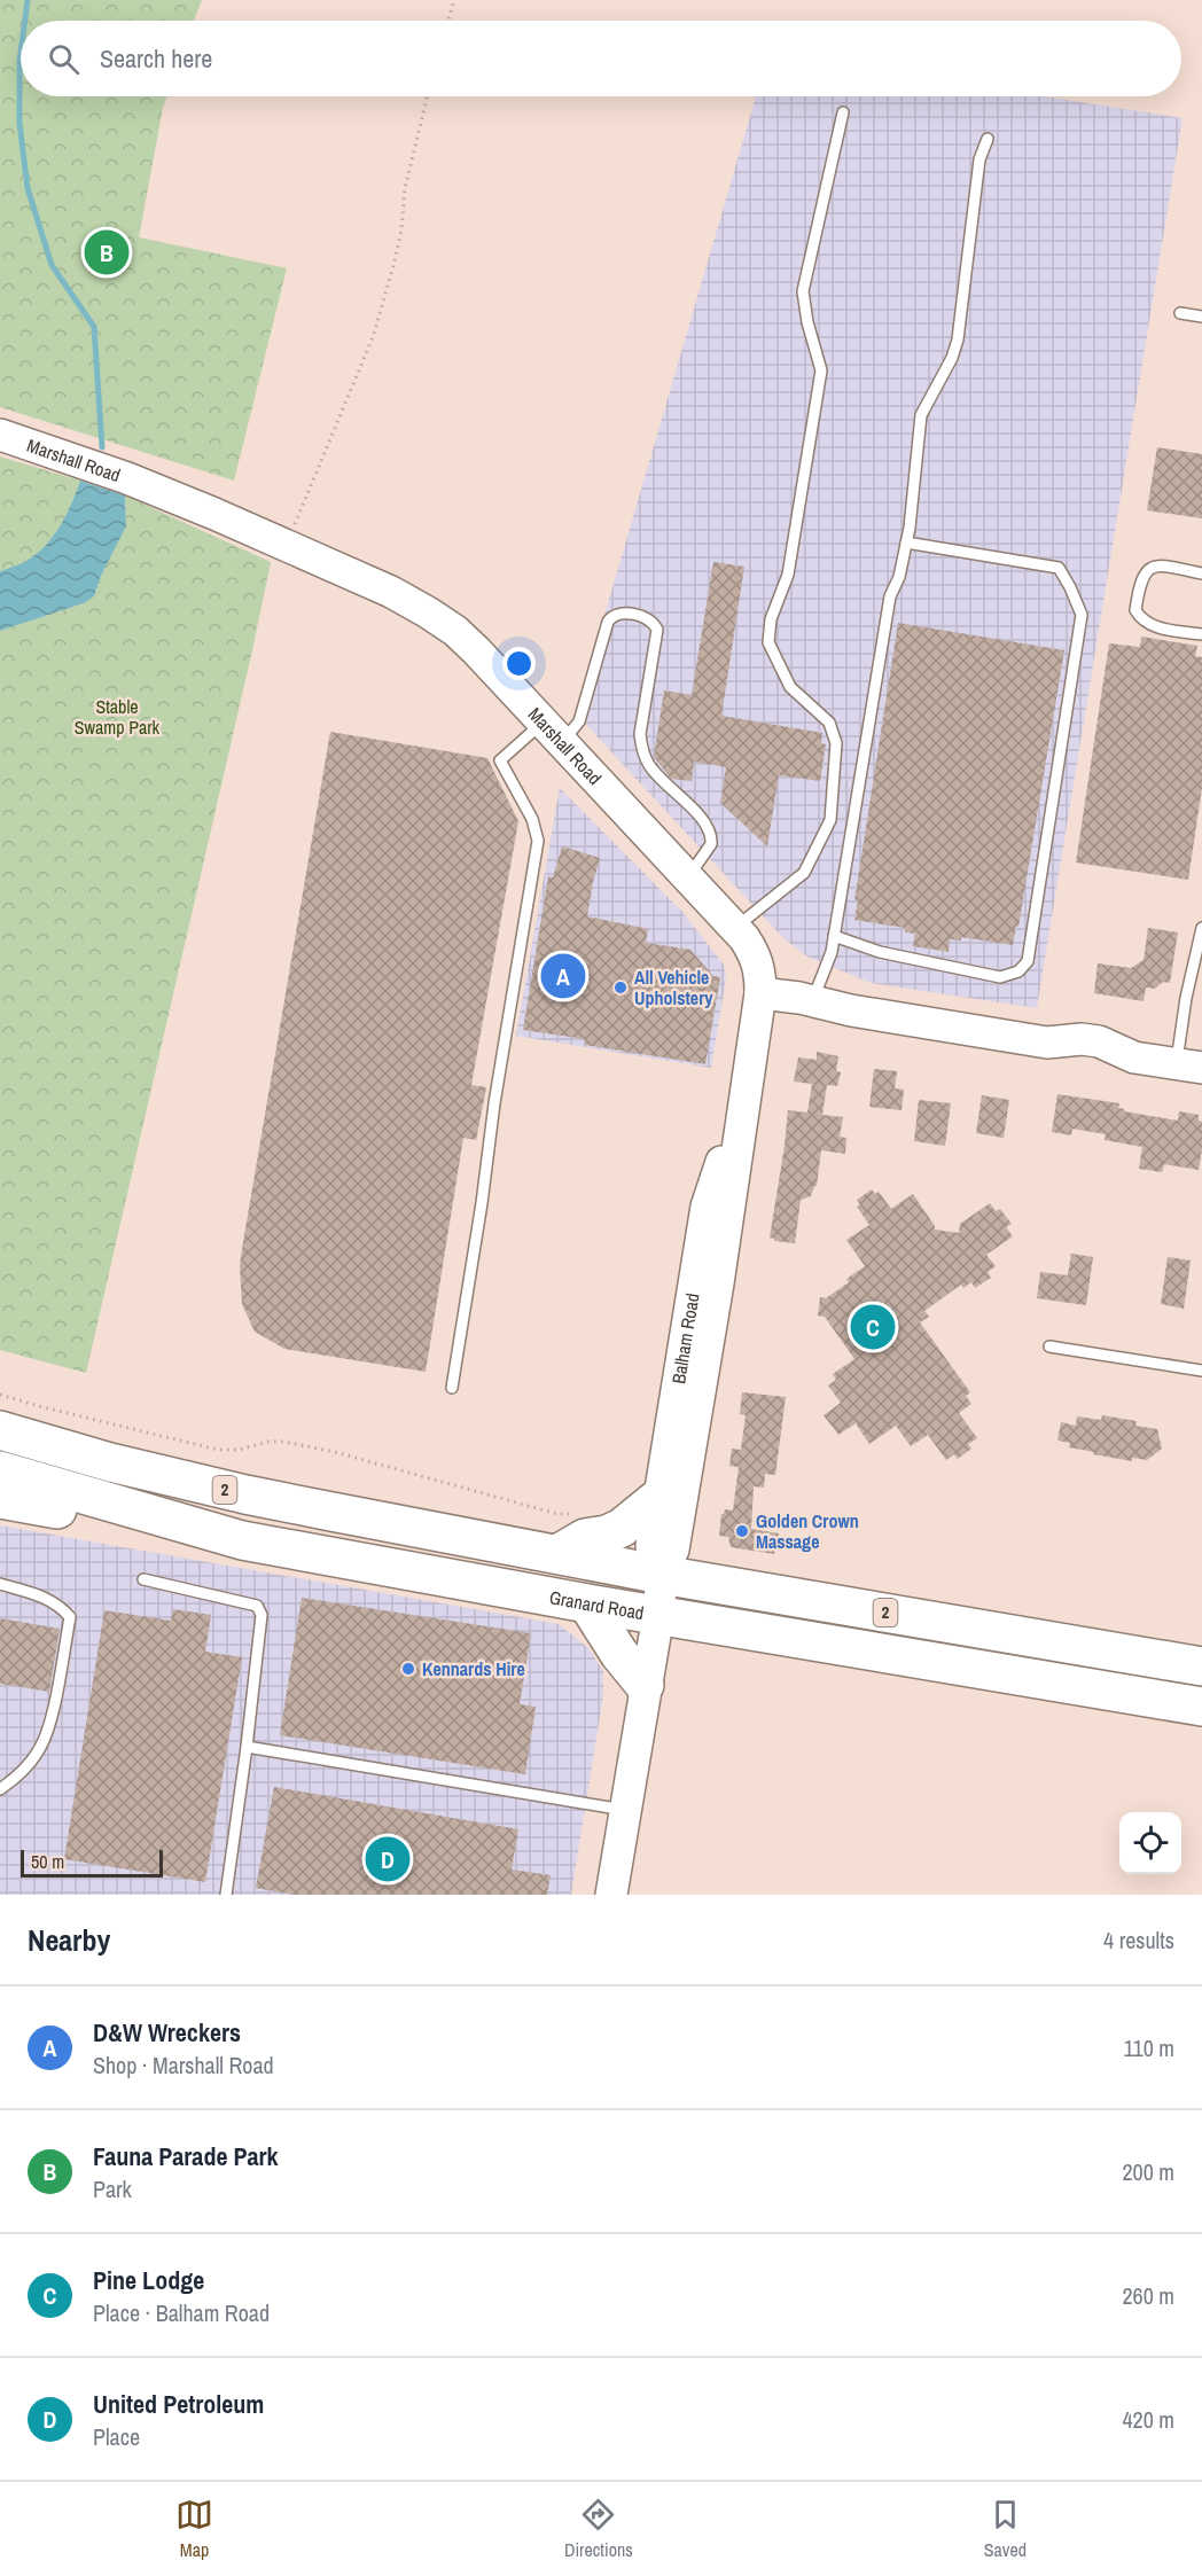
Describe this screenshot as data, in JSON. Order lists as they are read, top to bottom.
{
  "streets": {
    "highway": ["2", "Granard Road"],
    "street": ["Marshall Road", "Balham Road"]
  },
  "crossings": [
    ["Marshall Road", "Balham Road"],
    ["Balham Road", "2"],
    ["Balham Road", "Granard Road"]
  ],
  "parks": ["Stable Swamp Park"],
  "places": ["All Vehicle Upholstery", "Golden Crown Massage", "Kennards Hire"],
  "scale_bar": "50 m",
  "page": {
    "search": "Search here",
    "pins": [
      "B",
      "A",
      "C",
      "D"
    ],
    "scale": "50 m",
    "heading": ["Nearby", "4 results"],
    "list": [
      {
        "mark": "A",
        "name": "D&W Wreckers",
        "note": "Shop · Marshall Road",
        "value": "110 m"
      },
      {
        "mark": "B",
        "name": "Fauna Parade Park",
        "note": "Park",
        "value": "200 m"
      },
      {
        "mark": "C",
        "name": "Pine Lodge",
        "note": "Place · Balham Road",
        "value": "260 m"
      },
      {
        "mark": "D",
        "name": "United Petroleum",
        "note": "Place",
        "value": "420 m"
      }
    ],
    "nav": ["Map", "Directions", "Saved"]
  }
}
